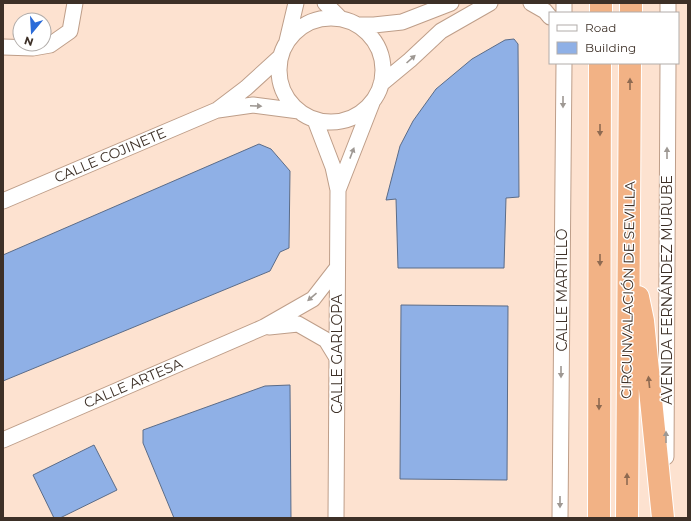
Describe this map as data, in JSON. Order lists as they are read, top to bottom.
{
  "streets": {
    "highway": ["CIRCUNVALACIÓN DE SEVILLA"],
    "street": [
      "CALLE COJINETE",
      "CALLE MARTILLO",
      "AVENIDA FERNÁNDEZ MURUBE",
      "CALLE GARLOPA",
      "CALLE ARTESA"
    ]
  },
  "crossings": [
    ["CALLE COJINETE", "CALLE GARLOPA"],
    ["CALLE GARLOPA", "CALLE ARTESA"]
  ],
  "one_way": ["CALLE MARTILLO", "AVENIDA FERNÁNDEZ MURUBE"],
  "legend": ["Road", "Building"],
  "north": "bottom"
}
